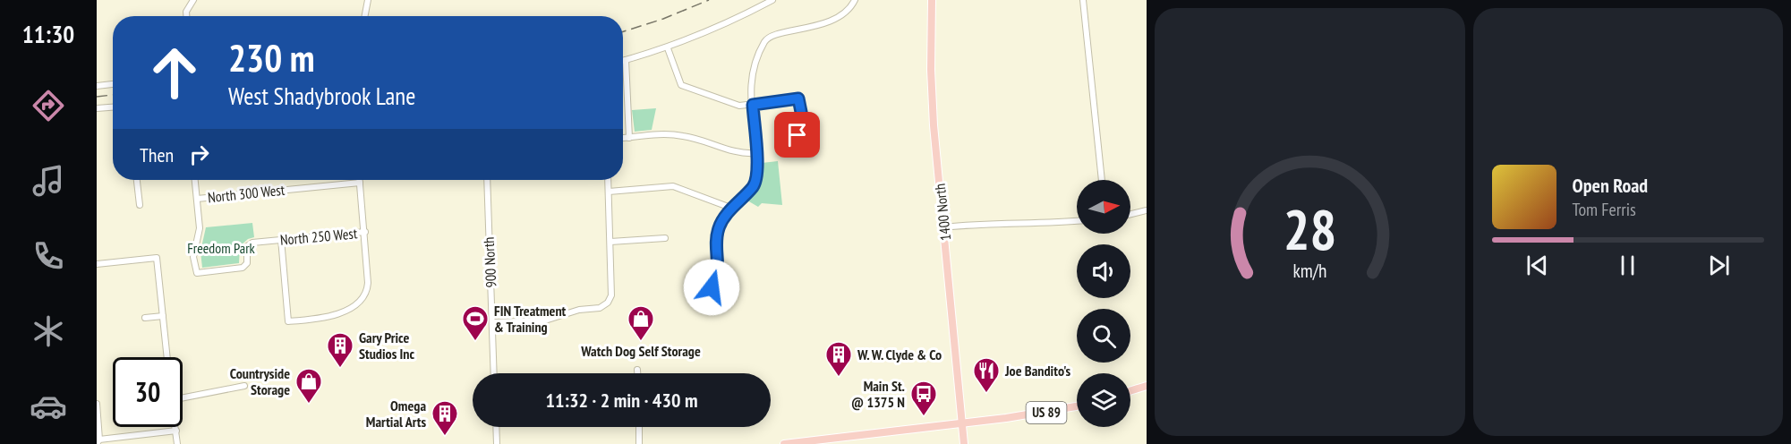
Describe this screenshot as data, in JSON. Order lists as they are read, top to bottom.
{
  "streets": {
    "main road": ["1400 North", "US 89"],
    "street": ["North 300 West", "North 250 West", "900 North"]
  },
  "crossings": [
    ["North 300 West", "North 250 West"],
    ["1400 North", "US 89"]
  ],
  "parks": ["Freedom Park"],
  "places": {
    "sports": ["FIN Treatment & Training"],
    "shop": ["Watch Dog Self Storage", "Countryside Storage"],
    "building": ["Gary Price Studios Inc", "W. W. Clyde & Co", "Omega Martial Arts"],
    "restaurant": ["Joe Bandito's"],
    "bus stop": ["Main St. @ 1375 N"]
  },
  "north": "right",
  "page": {
    "tabs": "11:30",
    "turn": ["230 m", "West Shadybrook Lane"],
    "then": "Then",
    "song": ["Open Road", "Tom Ferris"],
    "limit": "30",
    "trip": "11:32 · 2 min · 430 m",
    "gauge": ["28", "km/h"]
  }
}
